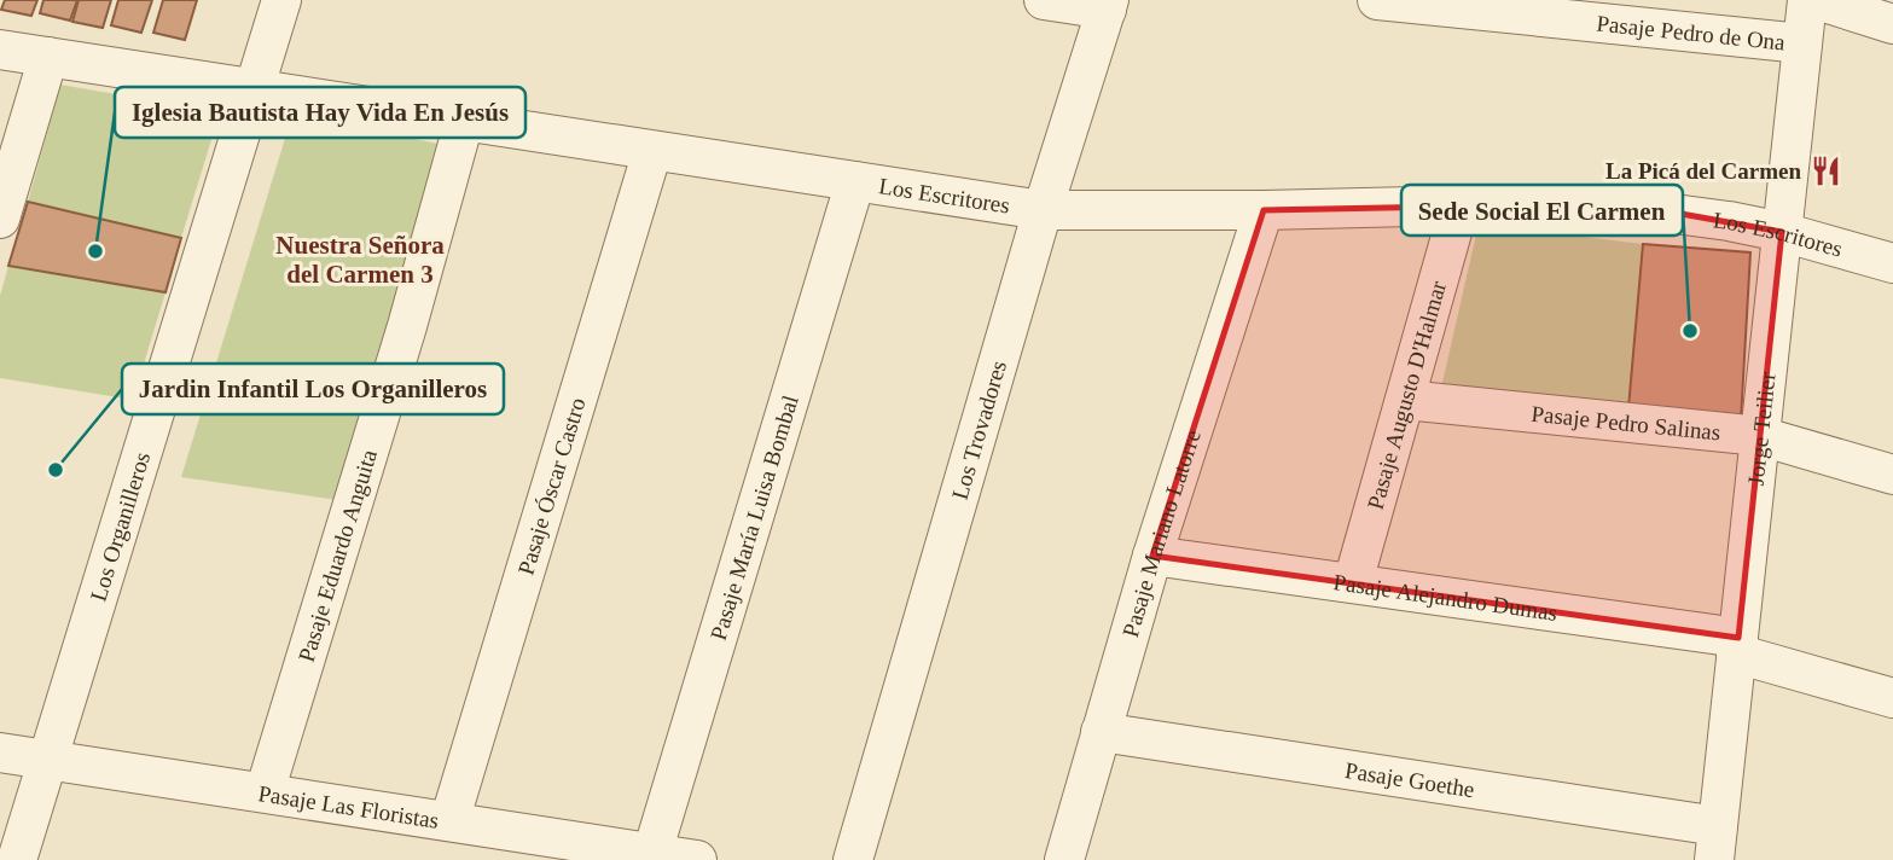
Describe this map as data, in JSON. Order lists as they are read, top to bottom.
{
  "streets": {
    "street": [
      "Pasaje Pedro de Ona",
      "Los Escritores",
      "Pasaje Augusto D'Halmar",
      "Pasaje Pedro Salinas",
      "Los Trovadores",
      "Jorge Teilier",
      "Pasaje Óscar Castro",
      "Pasaje María Luisa Bombal",
      "Los Organilleros",
      "Pasaje Mariano Latorre",
      "Pasaje Eduardo Anguita",
      "Pasaje Alejandro Dumas",
      "Pasaje Goethe",
      "Pasaje Las Floristas"
    ]
  },
  "crossings": [
    ["Pasaje Pedro de Ona", "Jorge Teilier"],
    ["Los Escritores", "Pasaje Augusto D'Halmar"],
    ["Los Escritores", "Los Trovadores"],
    ["Los Escritores", "Jorge Teilier"],
    ["Los Escritores", "Pasaje Óscar Castro"],
    ["Los Escritores", "Pasaje María Luisa Bombal"],
    ["Los Escritores", "Los Organilleros"],
    ["Los Escritores", "Pasaje Mariano Latorre"],
    ["Los Escritores", "Pasaje Eduardo Anguita"],
    ["Pasaje Augusto D'Halmar", "Pasaje Pedro Salinas"],
    ["Pasaje Augusto D'Halmar", "Pasaje Alejandro Dumas"],
    ["Pasaje Pedro Salinas", "Jorge Teilier"],
    ["Jorge Teilier", "Pasaje Alejandro Dumas"],
    ["Jorge Teilier", "Pasaje Goethe"],
    ["Pasaje Óscar Castro", "Pasaje Las Floristas"],
    ["Pasaje María Luisa Bombal", "Pasaje Las Floristas"],
    ["Los Organilleros", "Pasaje Las Floristas"],
    ["Pasaje Mariano Latorre", "Pasaje Alejandro Dumas"],
    ["Pasaje Mariano Latorre", "Pasaje Goethe"],
    ["Pasaje Eduardo Anguita", "Pasaje Las Floristas"]
  ],
  "districts": ["Nuestra Señora del Carmen 3"],
  "places": {
    "restaurant": ["La Picá del Carmen"],
    "other": ["Iglesia Bautista Hay Vida En Jesús", "Sede Social El Carmen", "Jardin Infantil Los Organilleros"]
  }
}
